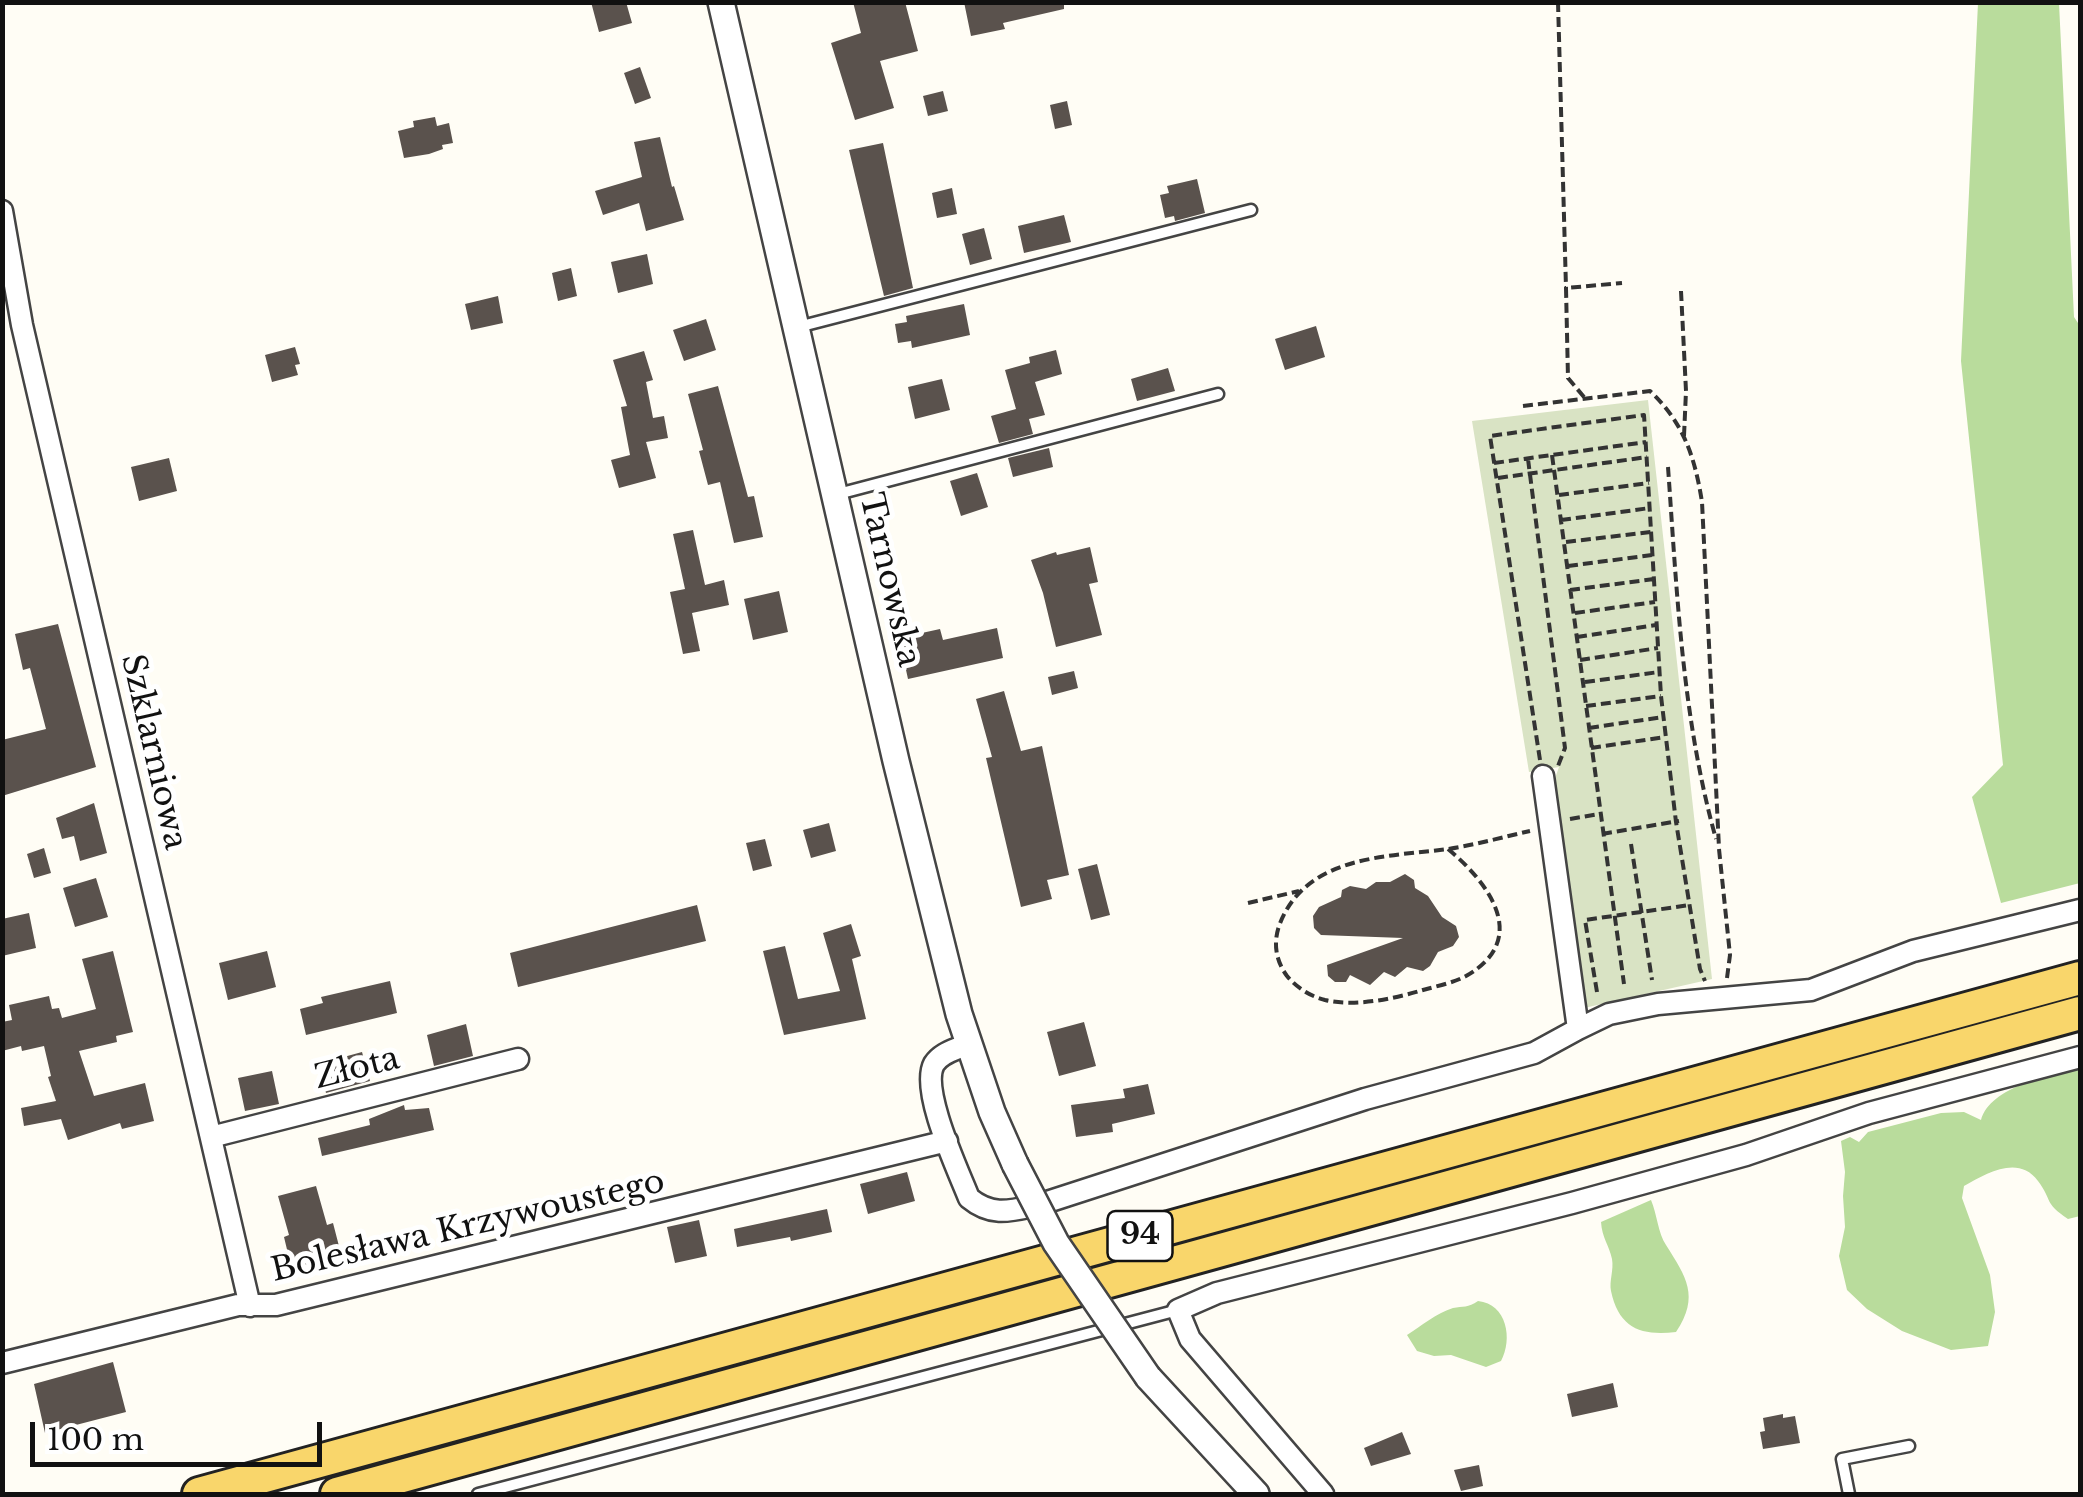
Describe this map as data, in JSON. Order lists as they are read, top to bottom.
{
  "streets": {
    "main road": ["94"],
    "street": [
      "Tarnowska",
      "Szklarniowa",
      "Złota",
      "Bolesława Krzywoustego"
    ]
  },
  "crossings": [
    ["Szklarniowa", "Złota"],
    ["Szklarniowa", "Bolesława Krzywoustego"]
  ],
  "scale_bar": "100 m"
}
